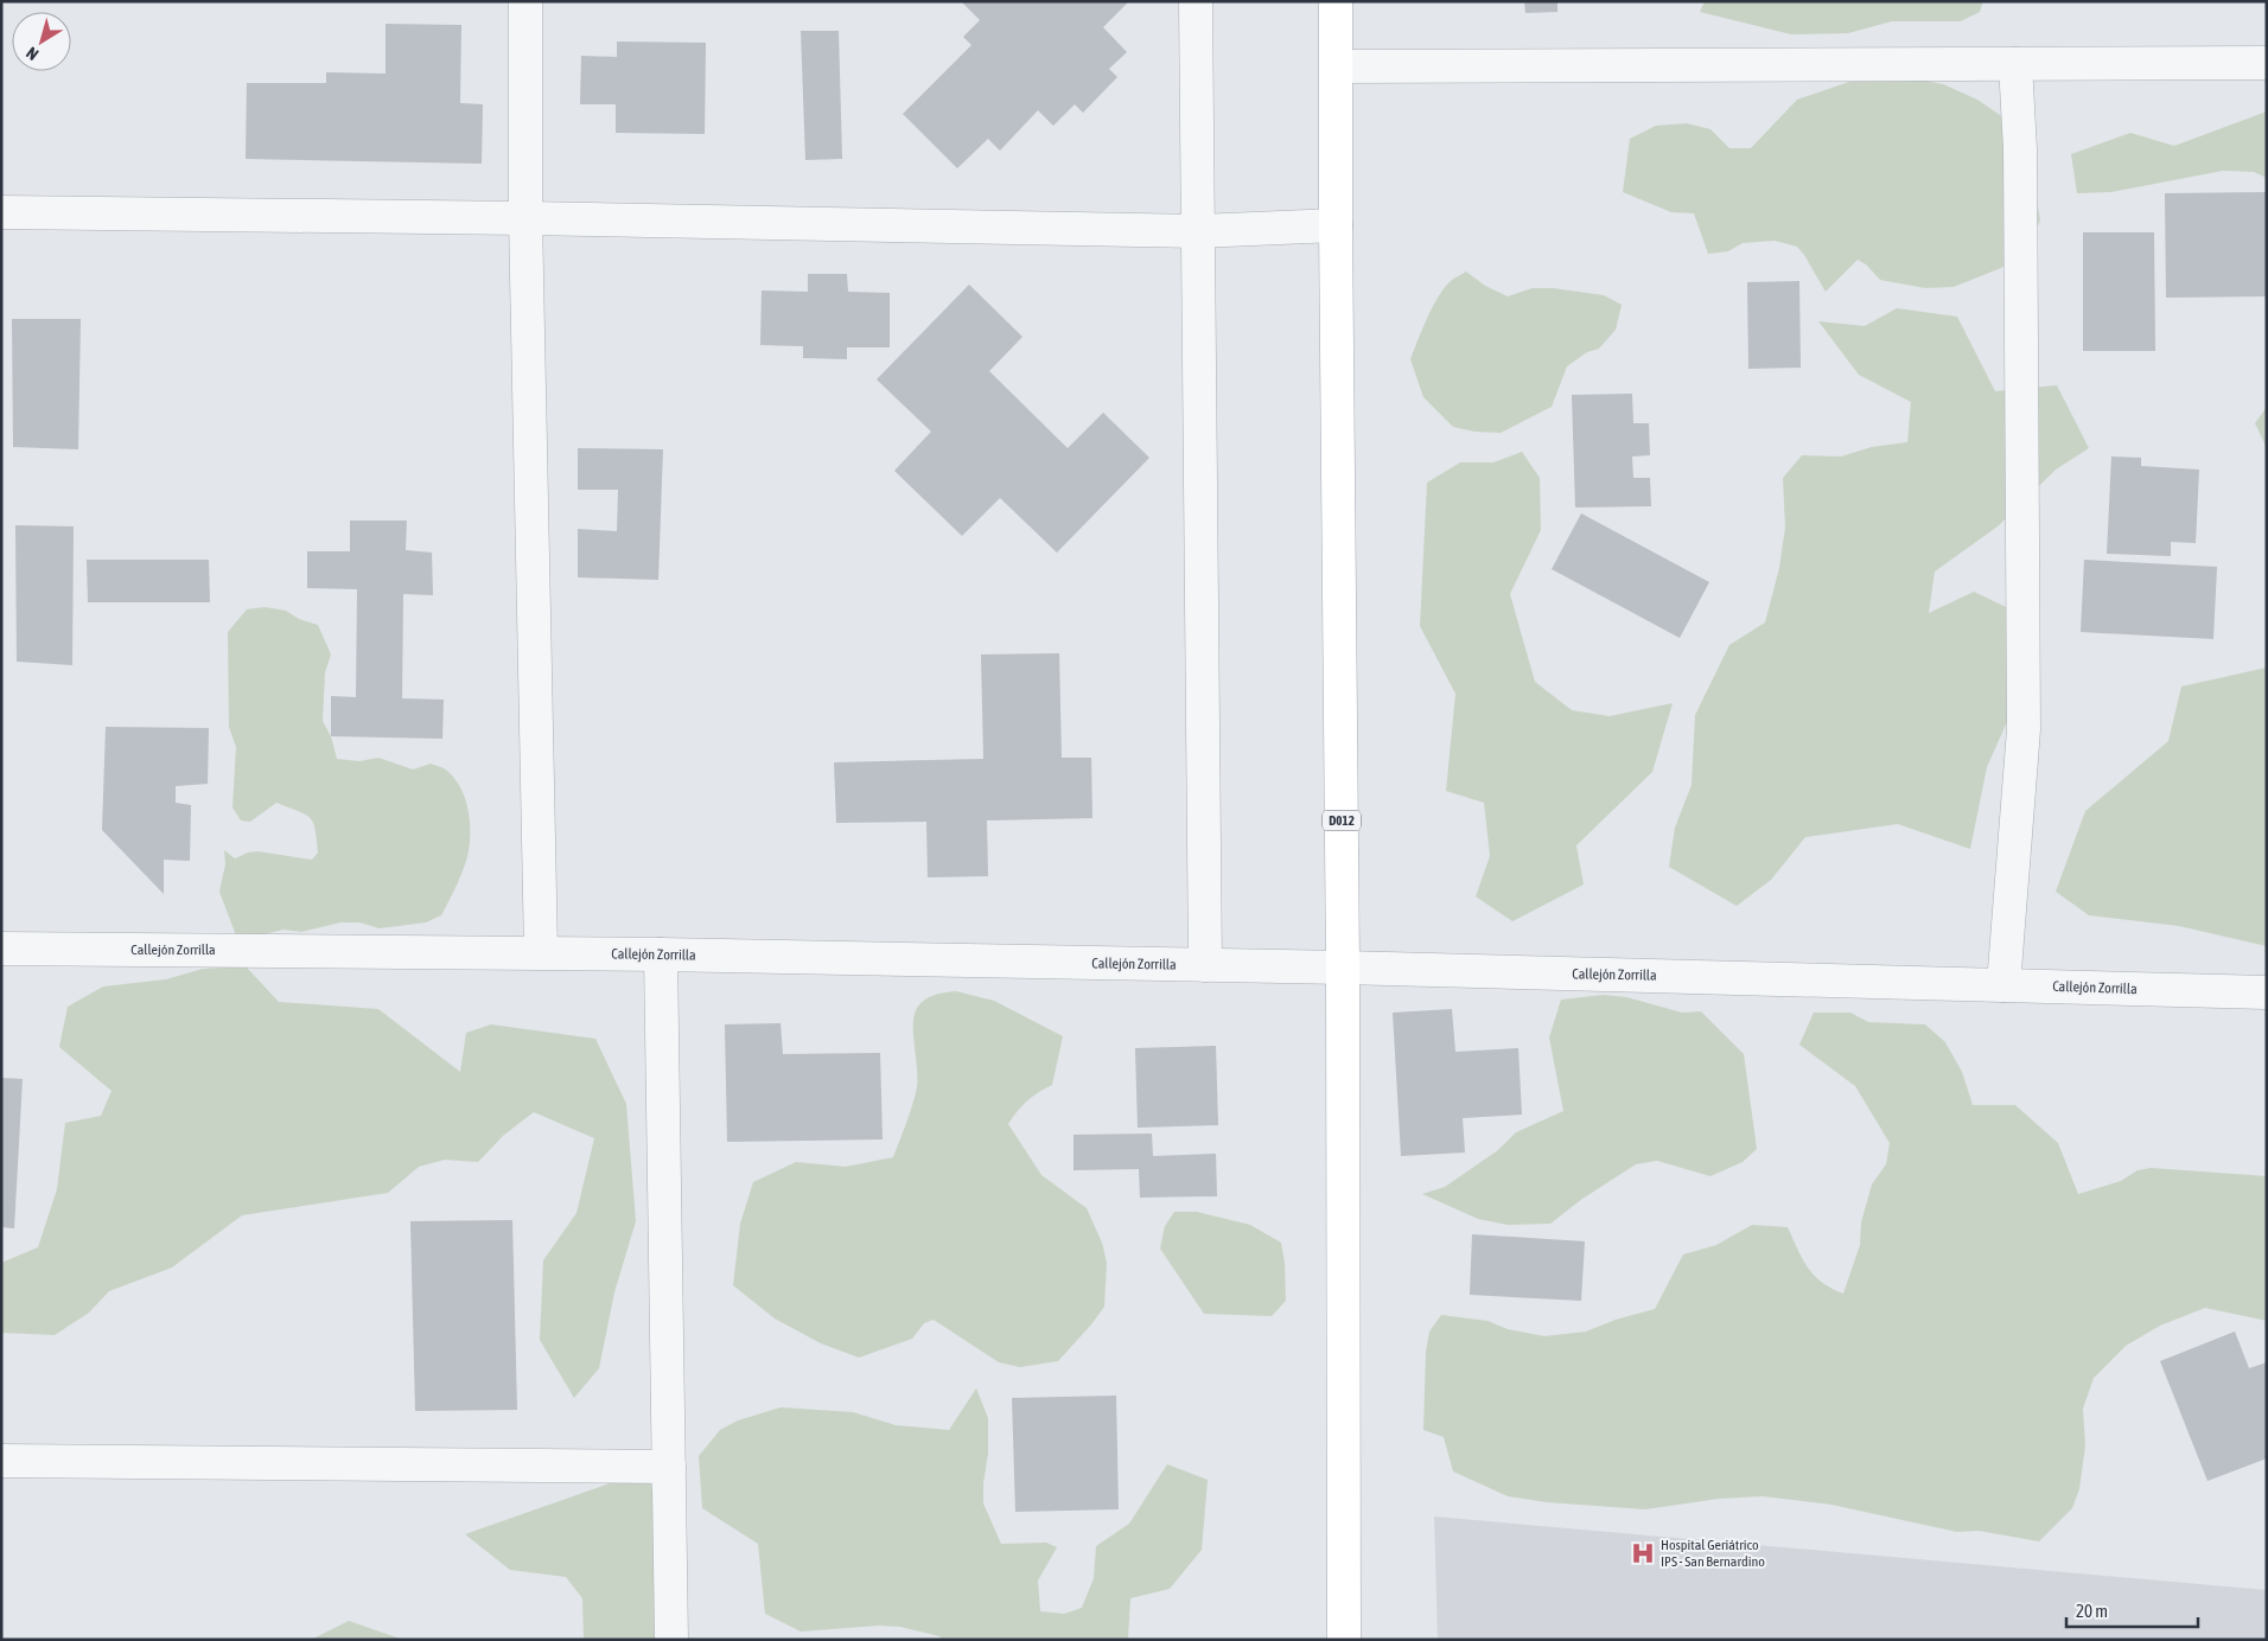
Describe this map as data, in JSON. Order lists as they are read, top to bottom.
{
  "streets": {
    "main road": ["D012"],
    "street": ["Callejón Zorrilla"]
  },
  "crossings": [
    ["D012", "Callejón Zorrilla"]
  ],
  "places": {
    "hospital": ["Hospital Geriátrico IPS - San Bernardino"]
  },
  "scale_bar": "20 m",
  "north": "bottom left"
}
